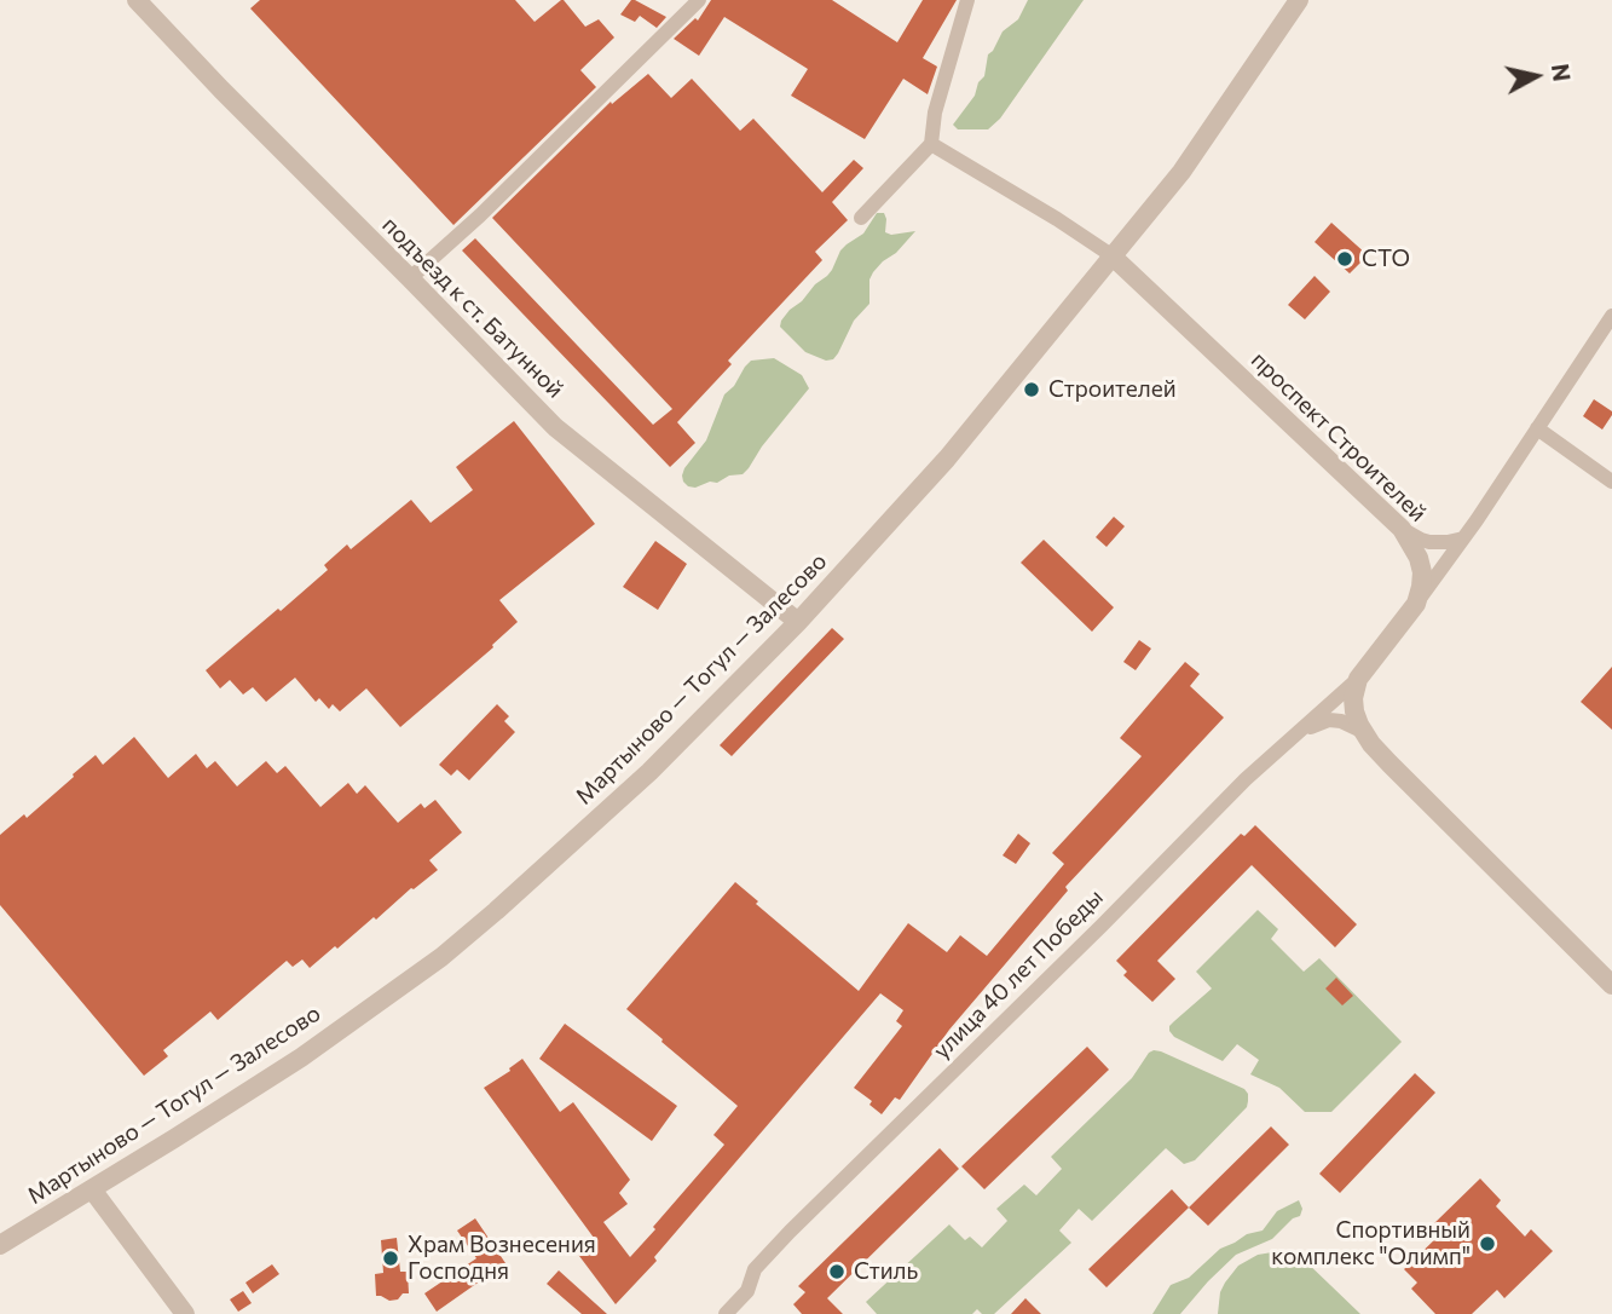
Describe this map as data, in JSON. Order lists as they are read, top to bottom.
{
  "streets": {
    "street": [
      "подъезд к ст. Батунной",
      "проспект Строителей",
      "Мартыново — Тогул — Залесово",
      "улица 40 лет Победы"
    ]
  },
  "crossings": [
    ["подъезд к ст. Батунной", "Мартыново — Тогул — Залесово"],
    ["проспект Строителей", "Мартыново — Тогул — Залесово"]
  ],
  "places": [
    "СТО",
    "Строителей",
    "Спортивный комплекс \"Олимп\"",
    "Храм Вознесения Господня",
    "Стиль"
  ],
  "north": "right"
}
